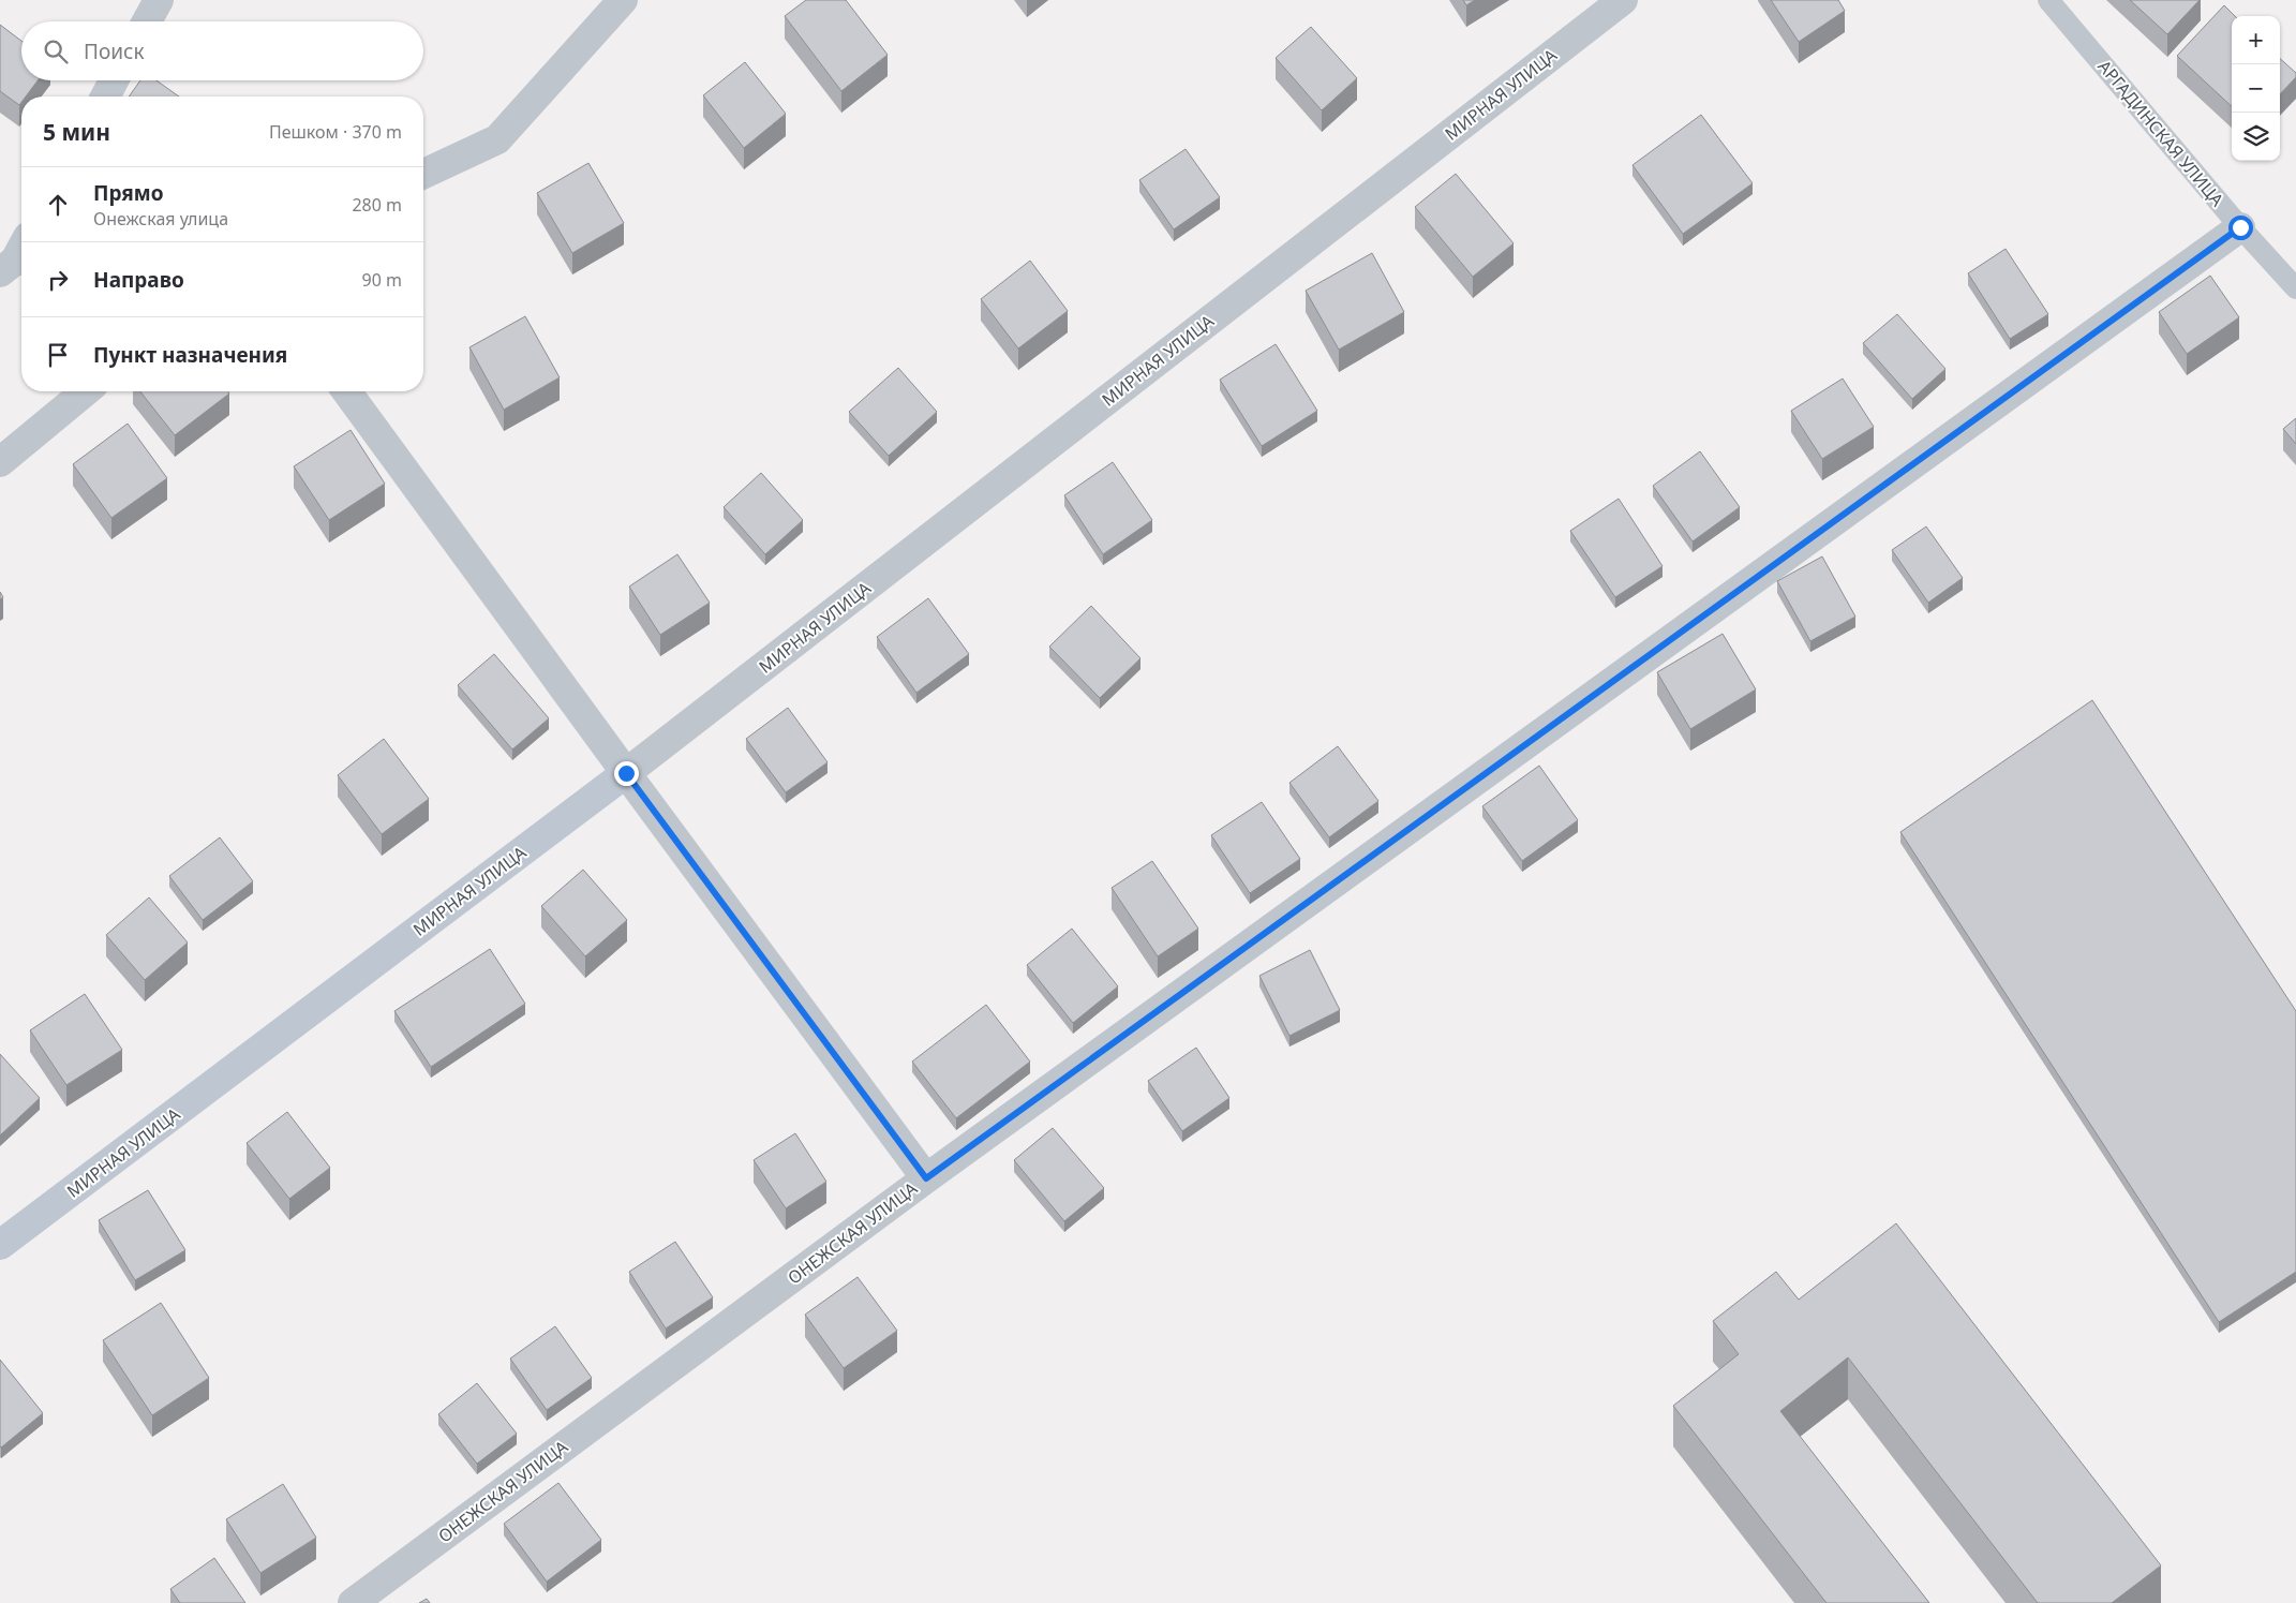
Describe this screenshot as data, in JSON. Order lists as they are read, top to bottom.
{
  "streets": {
    "main road": ["МИРНАЯ УЛИЦА"],
    "street": ["ОНЕЖСКАЯ УЛИЦА"],
    "lane": ["АРГАДИНСКАЯ УЛИЦА"]
  },
  "crossings": [
    ["АРГАДИНСКАЯ УЛИЦА", "ОНЕЖСКАЯ УЛИЦА"]
  ],
  "page": {
    "map_buttons": ["+", "−"],
    "search": "Поиск",
    "heading": ["5 мин", "Пешком · 370 m"],
    "list": [
      ["Прямо", "Онежская улица", "280 m"],
      ["Направо", "90 m"],
      "Пункт назначения"
    ]
  }
}
